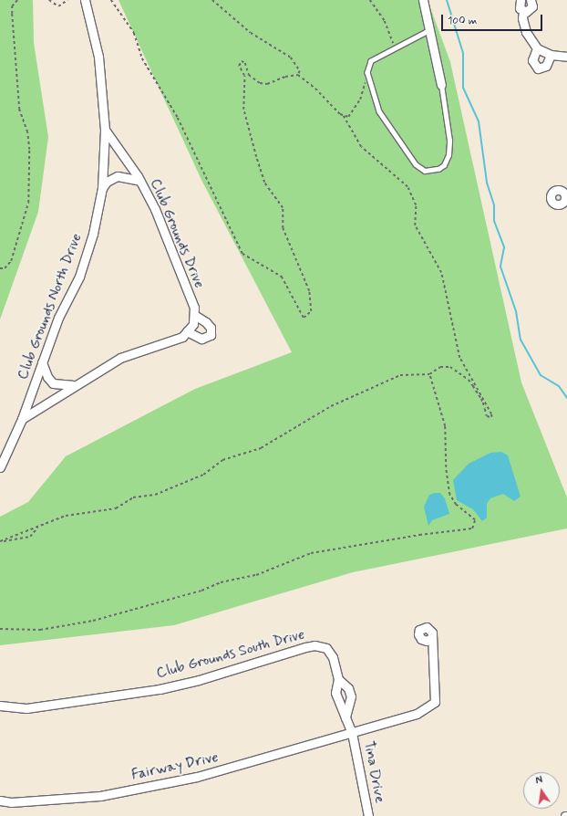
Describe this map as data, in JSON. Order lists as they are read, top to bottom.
{
  "streets": {
    "street": [
      "Club Grounds Drive",
      "Club Grounds North Drive",
      "Club Grounds South Drive",
      "Fairway Drive",
      "Tina Drive"
    ]
  },
  "crossings": [
    ["Club Grounds Drive", "Club Grounds North Drive"],
    ["Club Grounds South Drive", "Fairway Drive"],
    ["Club Grounds South Drive", "Tina Drive"],
    ["Fairway Drive", "Tina Drive"]
  ],
  "scale_bar": "100 m",
  "north": "top"
}
